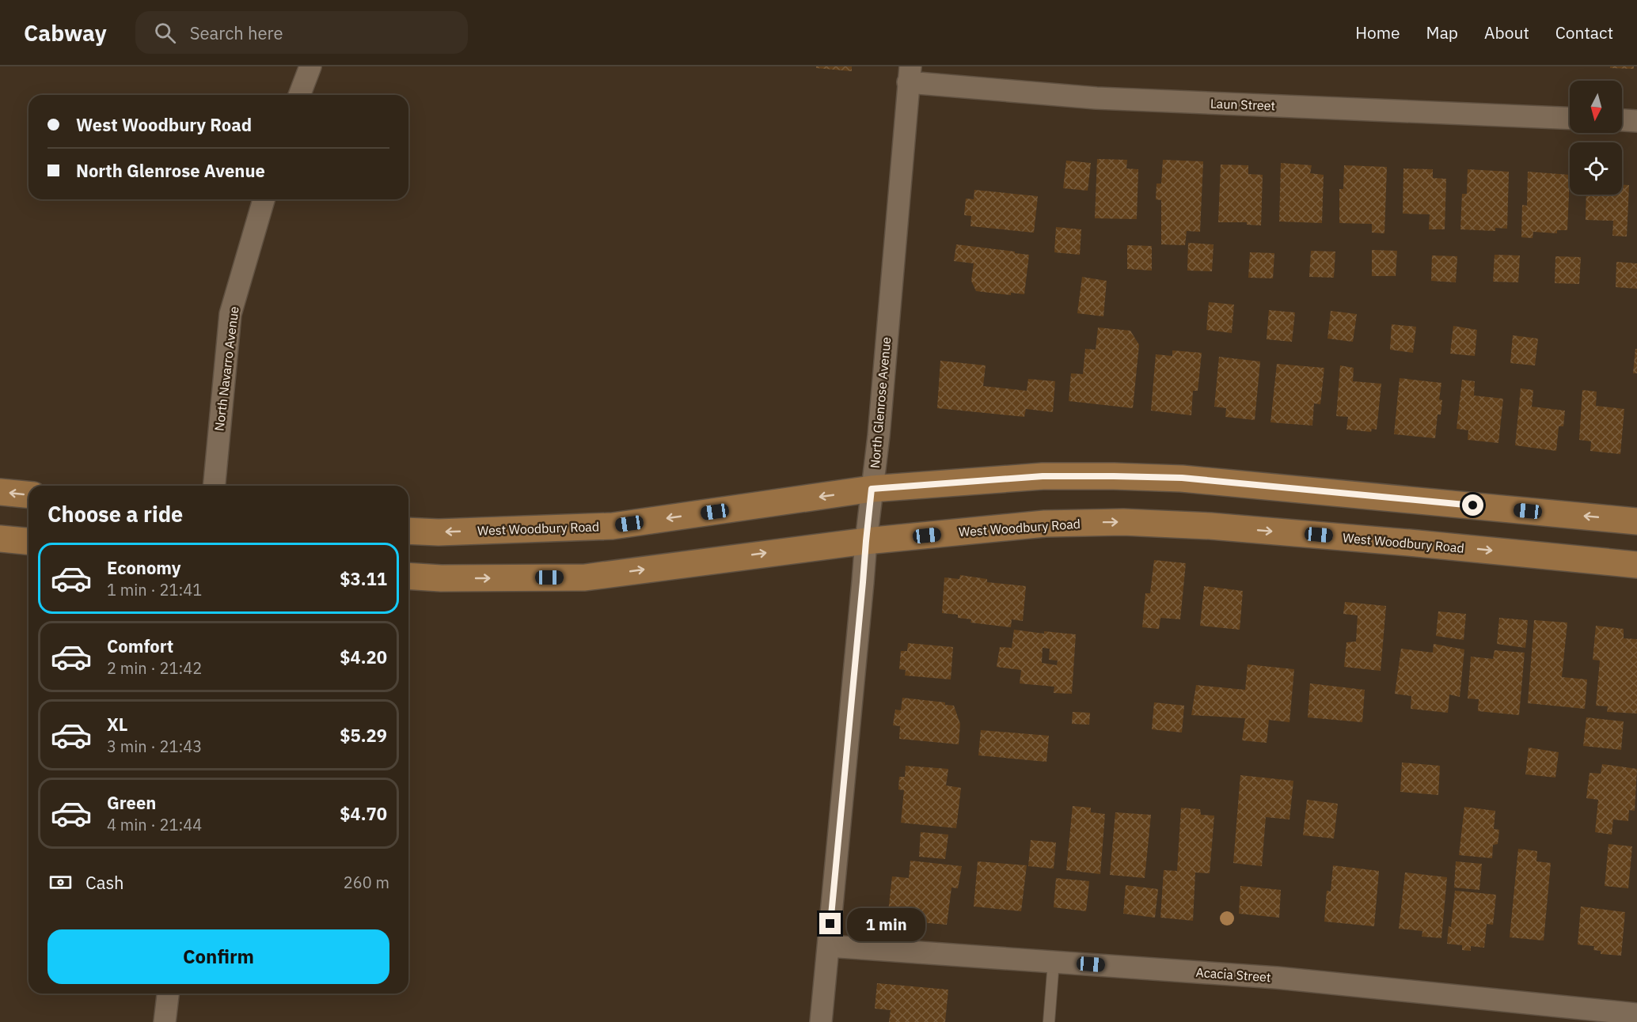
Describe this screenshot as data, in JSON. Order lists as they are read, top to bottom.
{
  "streets": {
    "main road": ["West Woodbury Road"],
    "street": [
      "Laun Street",
      "North Navarro Avenue",
      "North Glenrose Avenue",
      "Acacia Street"
    ]
  },
  "crossings": [
    ["Laun Street", "North Glenrose Avenue"],
    ["North Glenrose Avenue", "West Woodbury Road"],
    ["North Glenrose Avenue", "Acacia Street"]
  ],
  "north": "bottom",
  "page": {
    "header": "Cabway",
    "search": "Search here",
    "nav": [
      "Home",
      "Map",
      "About",
      "Contact"
    ],
    "banner": ["West Woodbury Road", "North Glenrose Avenue"],
    "heading": "Choose a ride",
    "list": [
      {
        "name": "Economy",
        "note": "1 min · 21:41",
        "value": "$3.11"
      },
      {
        "name": "Comfort",
        "note": "2 min · 21:42",
        "value": "$4.20"
      },
      {
        "name": "XL",
        "note": "3 min · 21:43",
        "value": "$5.29"
      },
      {
        "name": "Green",
        "note": "4 min · 21:44",
        "value": "$4.70"
      }
    ],
    "pay": ["Cash", "260 m"],
    "bubble": "1 min",
    "buttons": "Confirm"
  }
}
